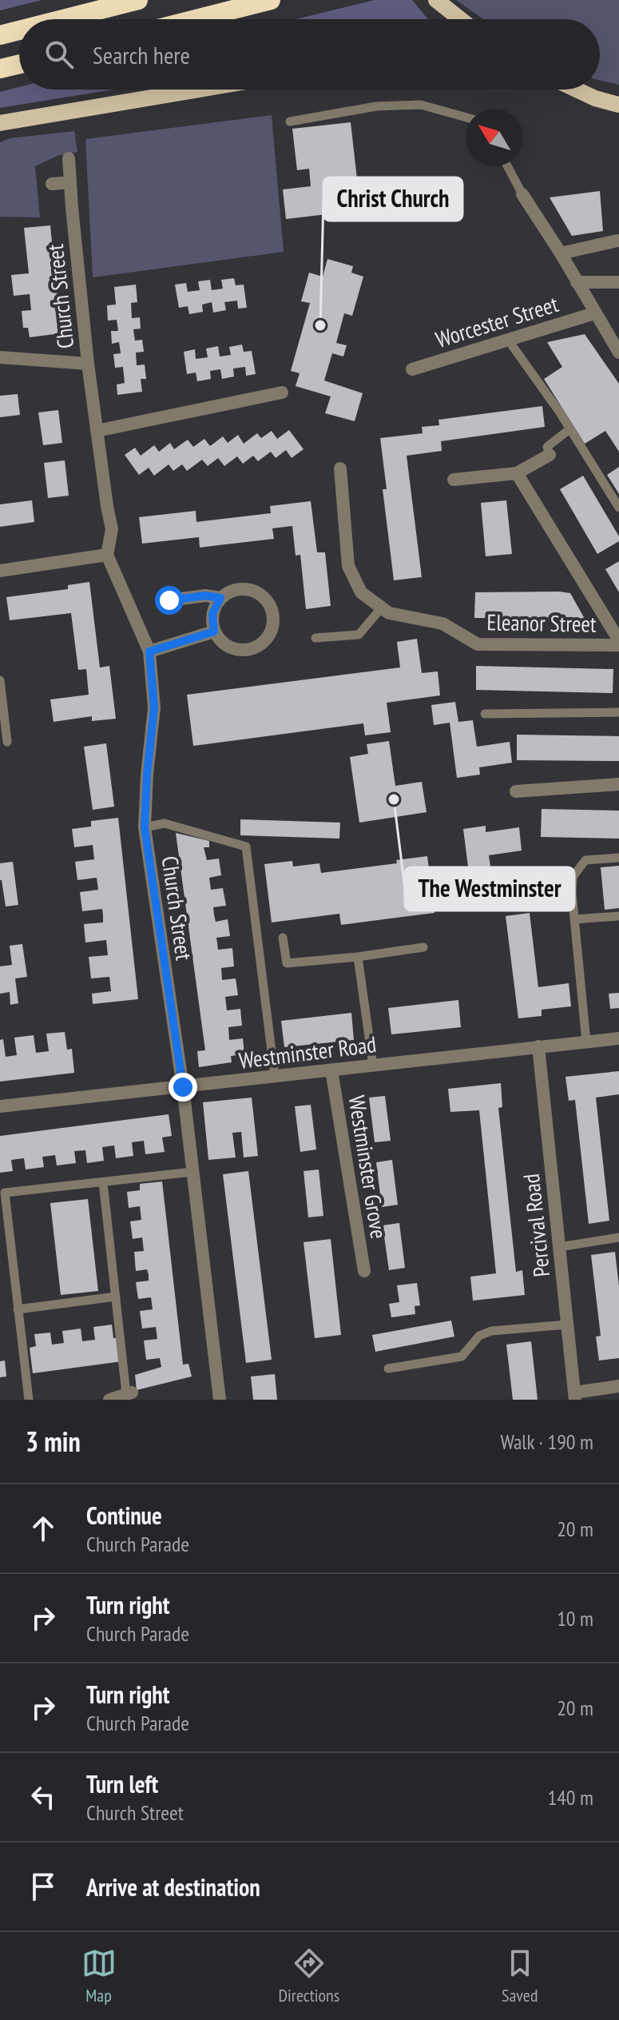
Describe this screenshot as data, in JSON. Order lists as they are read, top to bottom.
{
  "streets": {
    "street": [
      "Church Street",
      "Worcester Street",
      "Eleanor Street",
      "Westminster Road",
      "Westminster Grove",
      "Percival Road"
    ]
  },
  "crossings": [
    ["Church Street", "Westminster Road"],
    ["Westminster Road", "Westminster Grove"],
    ["Westminster Road", "Percival Road"]
  ],
  "places": ["Christ Church", "The Westminster"],
  "north": "top left",
  "page": {
    "search": "Search here",
    "heading": ["3 min", "Walk · 190 m"],
    "list": [
      ["Continue", "Church Parade", "20 m"],
      ["Turn right", "Church Parade", "10 m"],
      ["Turn right", "Church Parade", "20 m"],
      ["Turn left", "Church Street", "140 m"],
      "Arrive at destination"
    ],
    "nav": ["Map", "Directions", "Saved"]
  }
}
